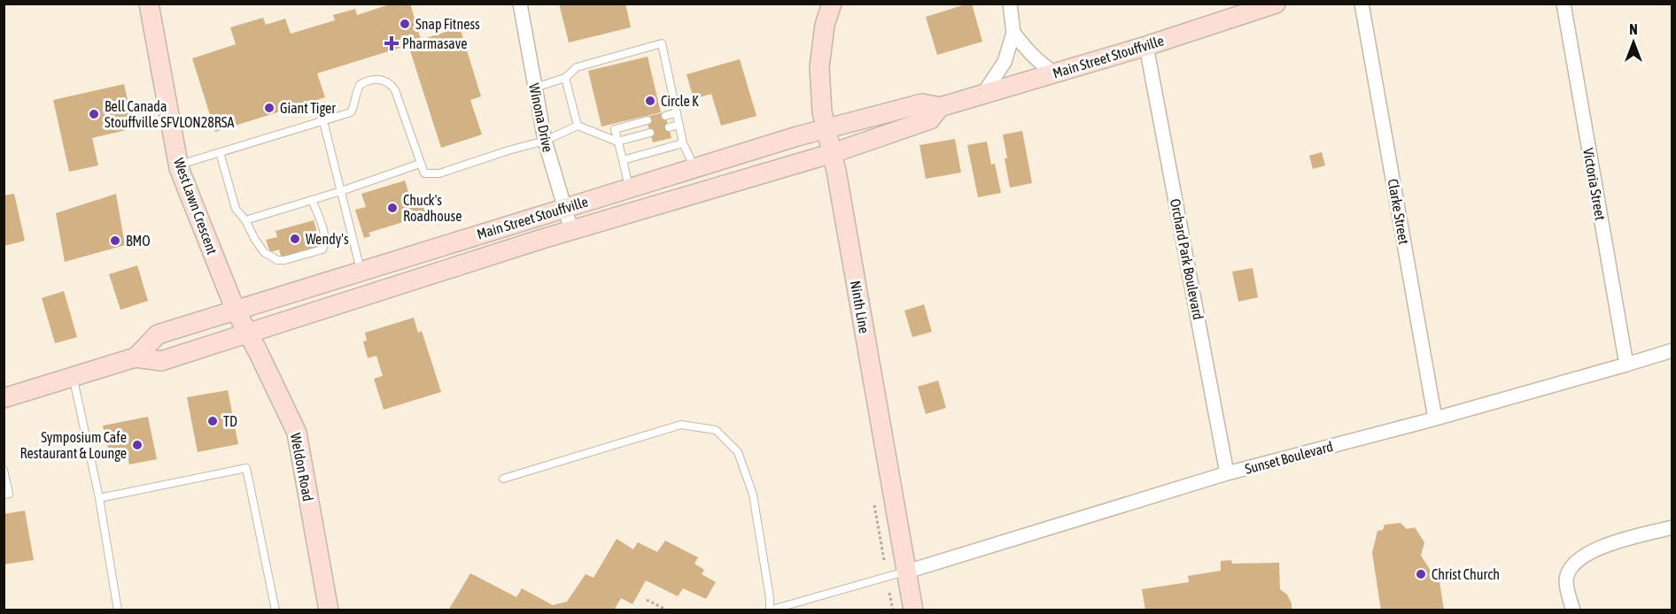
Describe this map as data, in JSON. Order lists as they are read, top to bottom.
{
  "streets": {
    "main road": [
      "Main Street Stouffville",
      "West Lawn Crescent",
      "Ninth Line",
      "Weldon Road"
    ],
    "street": [
      "Winona Drive",
      "Victoria Street",
      "Clarke Street",
      "Orchard Park Boulevard",
      "Sunset Boulevard"
    ]
  },
  "crossings": [
    ["Main Street Stouffville", "Winona Drive"],
    ["Main Street Stouffville", "West Lawn Crescent"],
    ["Main Street Stouffville", "Orchard Park Boulevard"],
    ["Main Street Stouffville", "Ninth Line"],
    ["Main Street Stouffville", "Weldon Road"],
    ["Victoria Street", "Sunset Boulevard"],
    ["West Lawn Crescent", "Weldon Road"],
    ["Clarke Street", "Sunset Boulevard"],
    ["Orchard Park Boulevard", "Sunset Boulevard"],
    ["Ninth Line", "Sunset Boulevard"]
  ],
  "places": {
    "other": [
      "Snap Fitness",
      "Circle K",
      "Giant Tiger",
      "Bell Canada Stouffville SFVLON28RSA",
      "Chuck's Roadhouse",
      "Wendy's",
      "BMO",
      "TD",
      "Symposium Cafe Restaurant & Lounge",
      "Christ Church"
    ],
    "health": ["Pharmasave"]
  },
  "north": "top"
}
